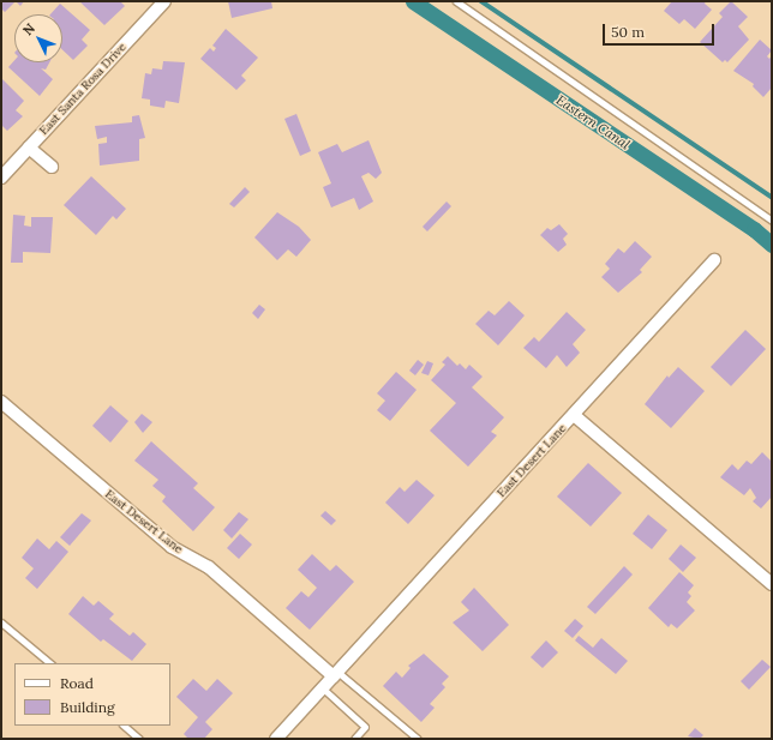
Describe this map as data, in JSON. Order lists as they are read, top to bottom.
{
  "streets": {
    "street": ["East Santa Rosa Drive", "East Desert Lane"]
  },
  "water": ["Eastern Canal"],
  "legend": ["Road", "Building"],
  "scale_bar": "50 m",
  "north": "top left"
}
